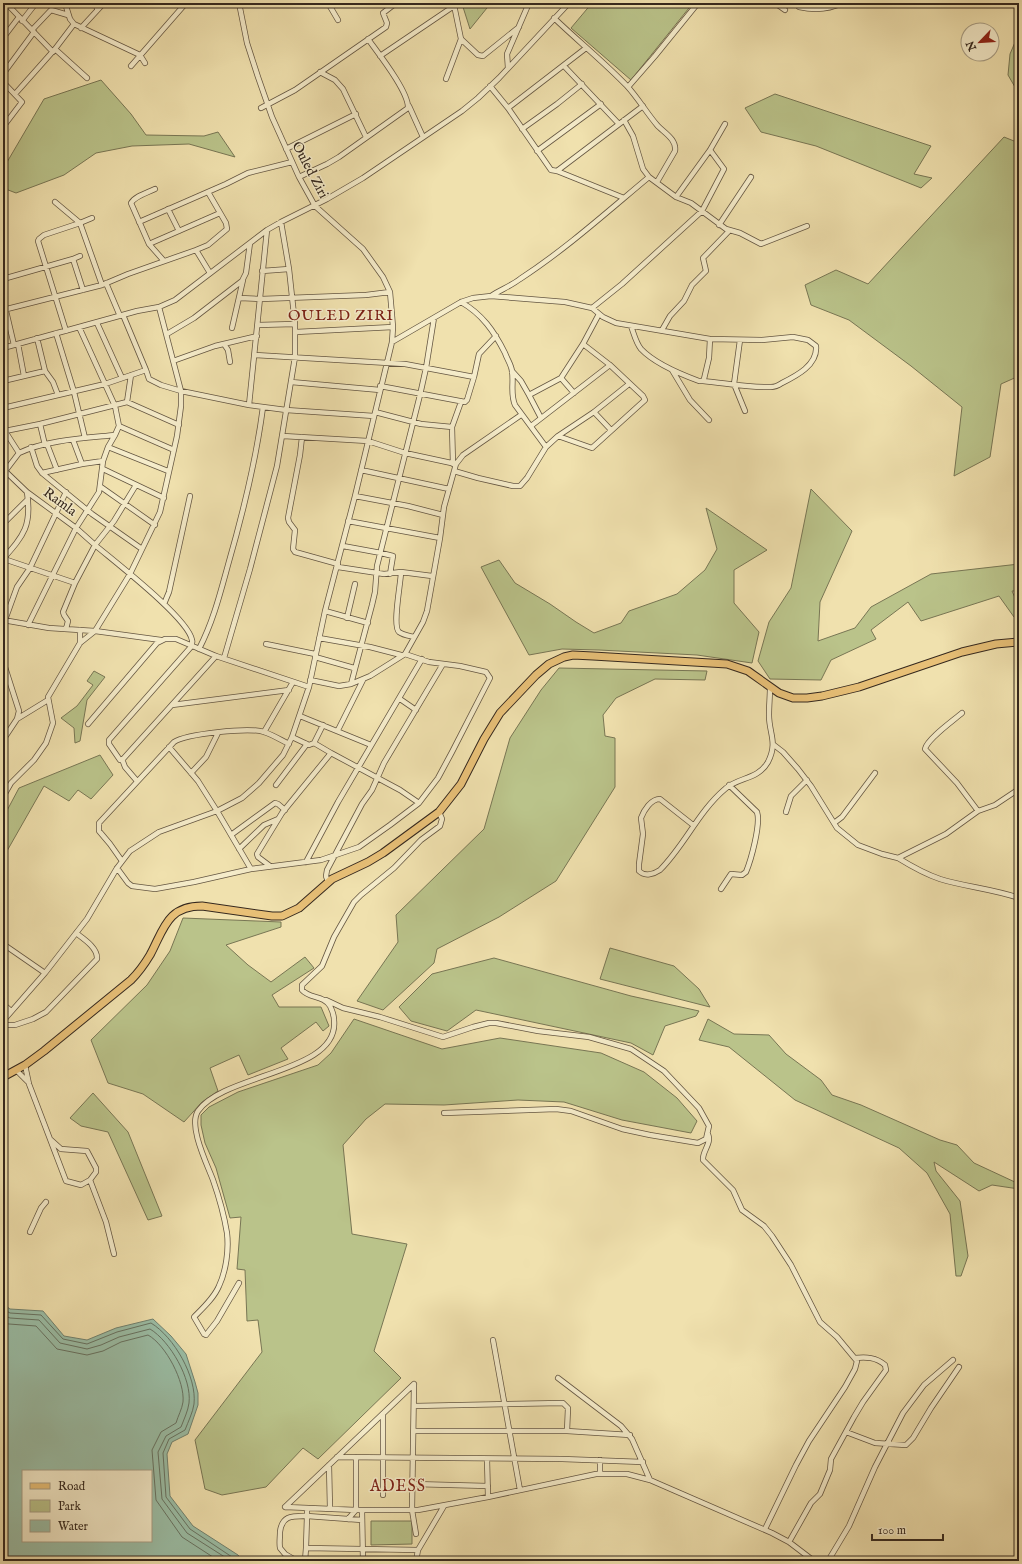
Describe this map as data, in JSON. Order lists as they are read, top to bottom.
{
  "streets": {
    "street": ["Ouled Ziri", "Ramla"]
  },
  "districts": ["OULED ZIRI", "ADESS"],
  "legend": ["Road", "Park", "Water"],
  "scale_bar": "100 m",
  "north": "bottom left"
}
